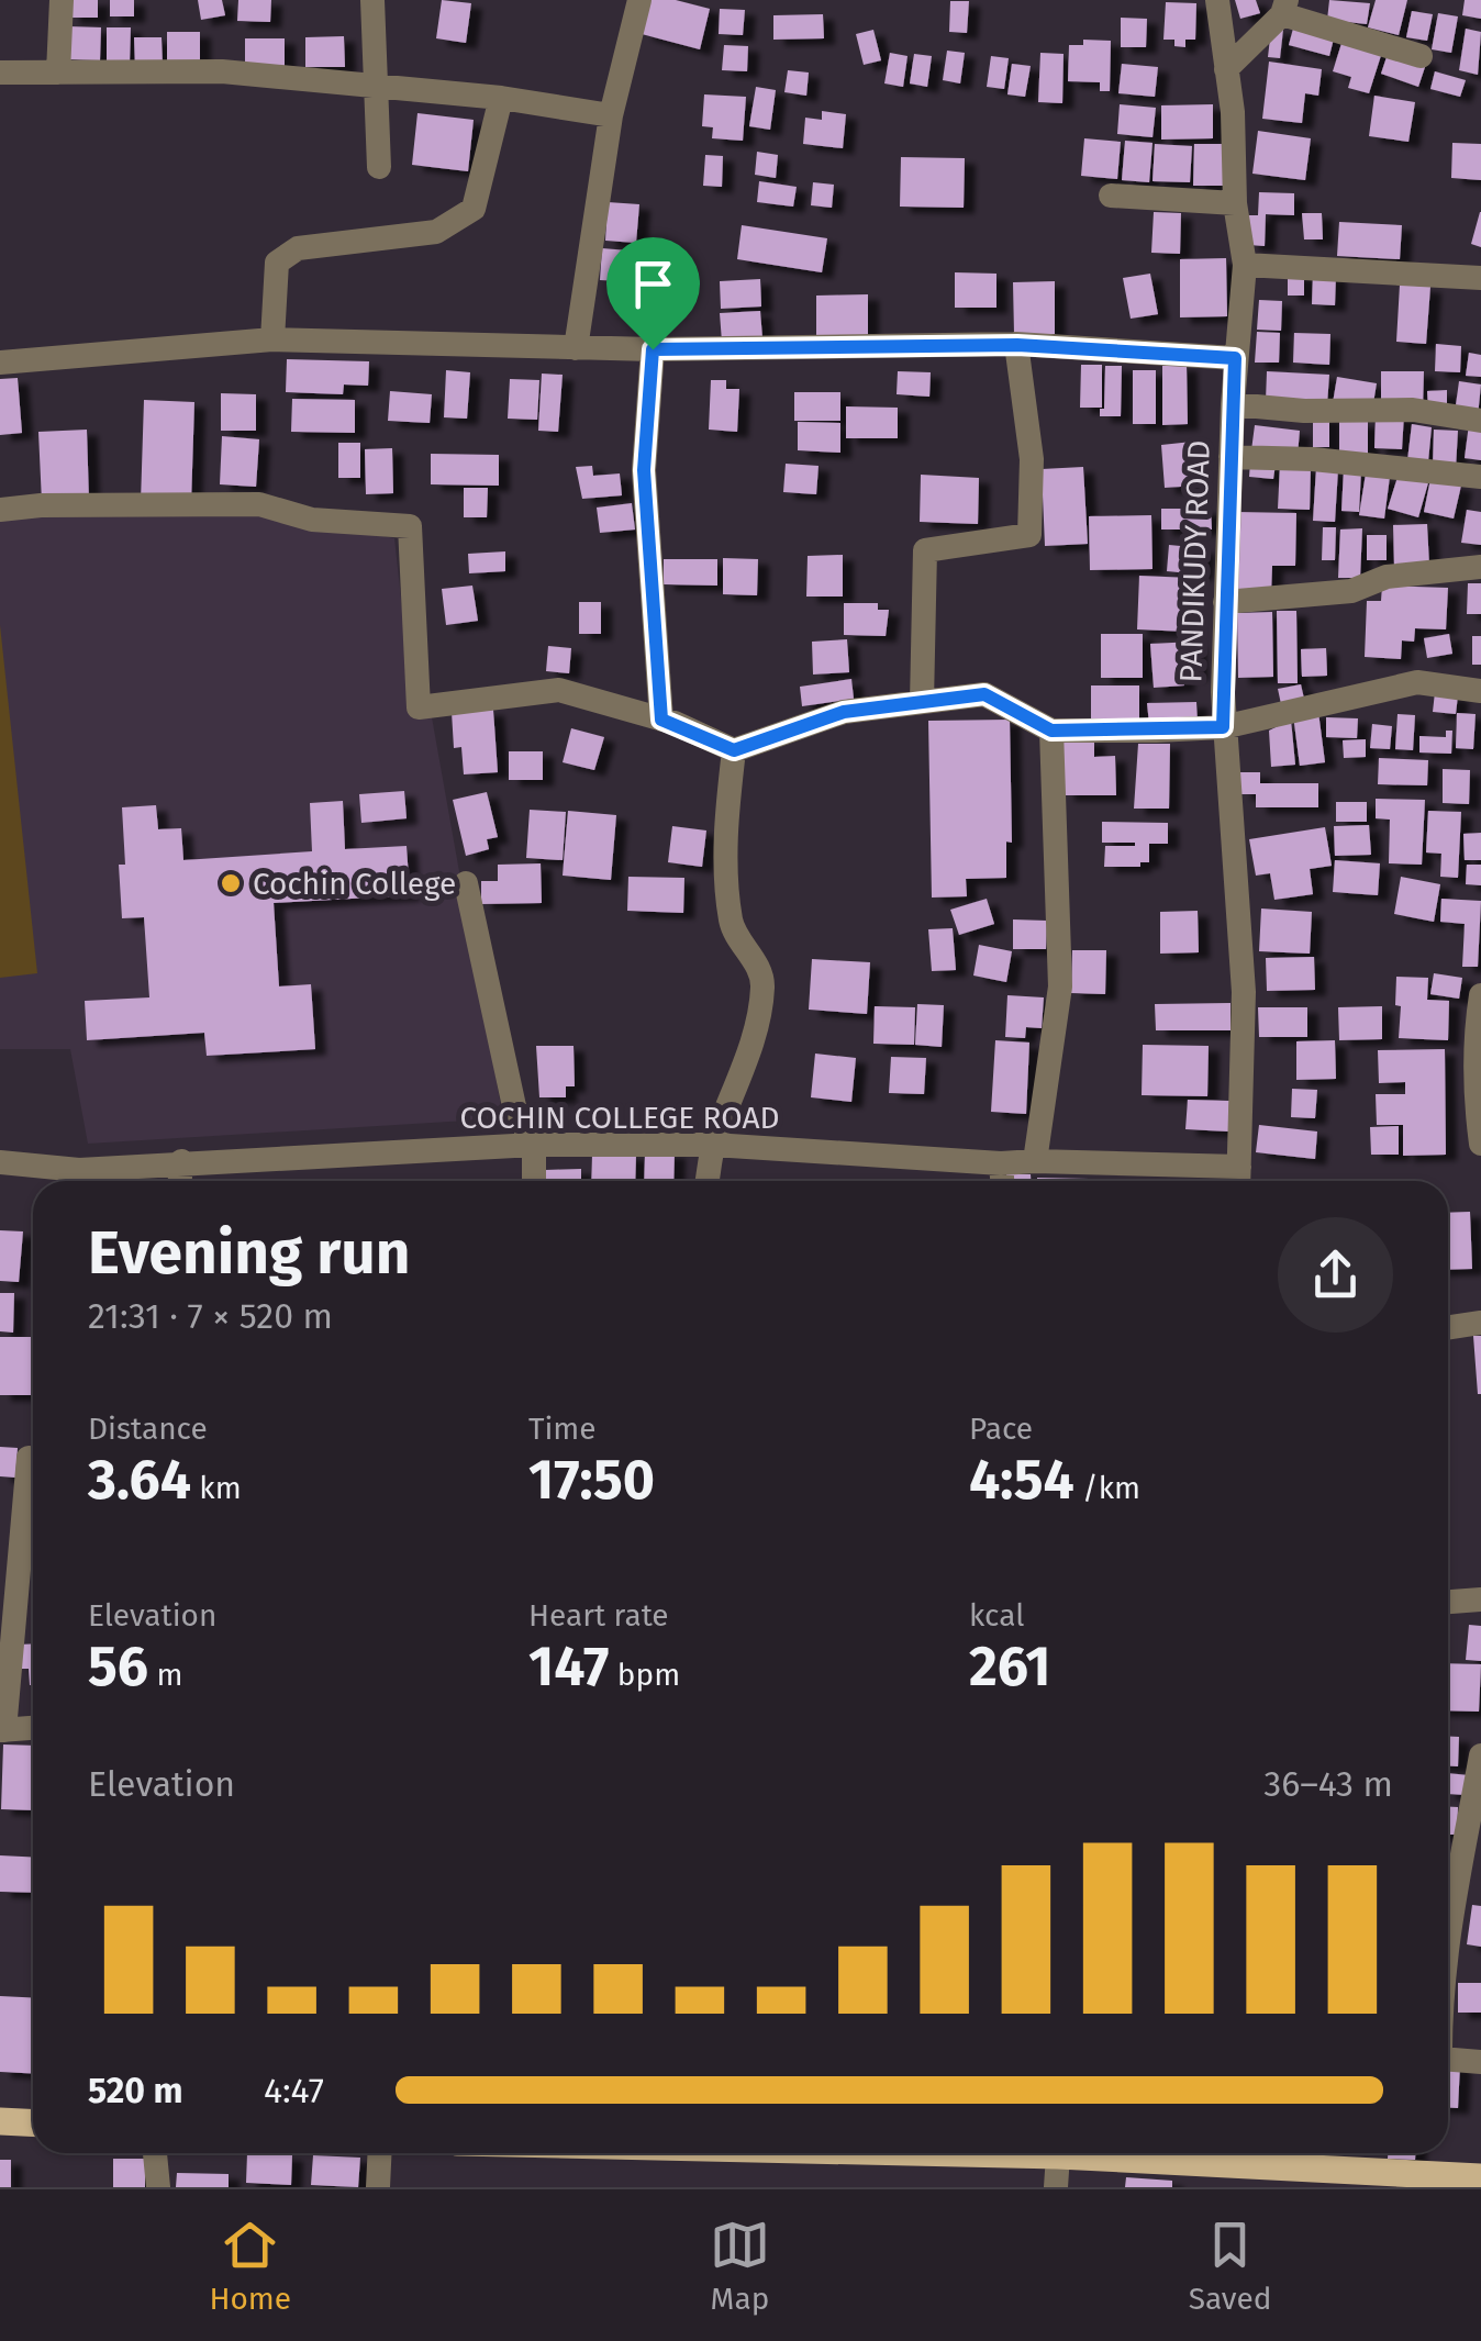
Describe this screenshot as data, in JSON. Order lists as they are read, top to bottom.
{
  "streets": {
    "street": ["PANDIKUDY ROAD", "COCHIN COLLEGE ROAD"]
  },
  "crossings": [
    ["PANDIKUDY ROAD", "COCHIN COLLEGE ROAD"]
  ],
  "places": ["Cochin College"],
  "page": {
    "heading": ["Evening run", "21:31 · 7 × 520 m"],
    "stats": [
      ["Distance", "3.64 km"],
      ["Time", "17:50"],
      ["Pace", "4:54 /km"],
      ["Elevation", "56 m"],
      ["Heart rate", "147 bpm"],
      ["kcal", "261"]
    ],
    "chart": ["Elevation", "36–43 m"],
    "list": [
      {
        "name": "520 m",
        "note": "4:47"
      }
    ],
    "tabs": ["Home", "Map", "Saved"]
  }
}
